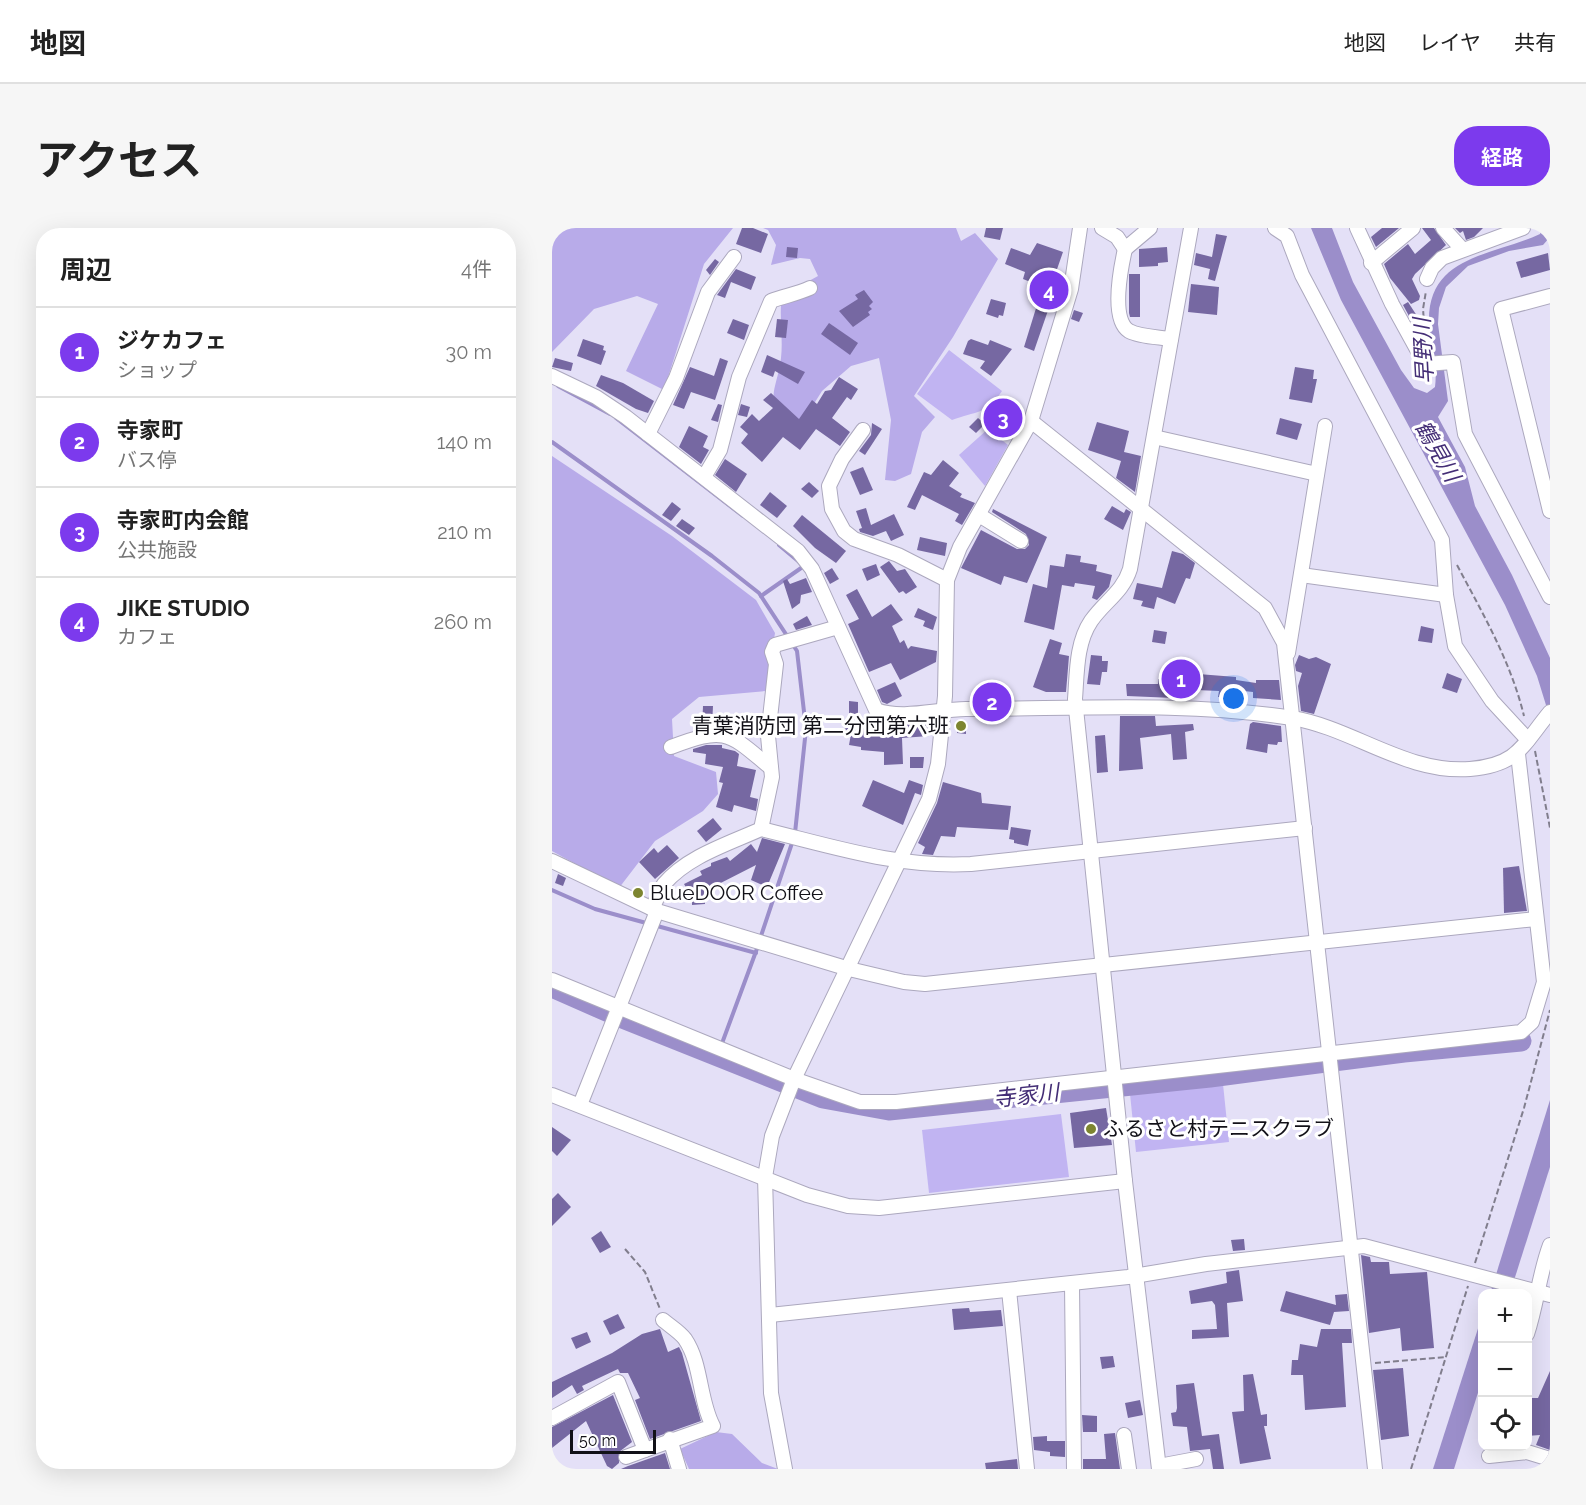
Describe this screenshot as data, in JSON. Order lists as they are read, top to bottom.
{
  "water": ["早野川", "鶴見川", "寺家川"],
  "places": ["青葉消防団 第二分団第六班", "BlueDOOR Coffee", "ふるさと村テニスクラブ"],
  "scale_bar": "50 m",
  "page": {
    "header": "地図",
    "nav": ["地図", "レイヤ", "共有"],
    "title": "アクセス",
    "buttons": "経路",
    "heading": ["周辺", "4件"],
    "pins": [
      "4",
      "3",
      "1",
      "2"
    ],
    "list": [
      {
        "mark": "1",
        "name": "ジケカフェ",
        "note": "ショップ",
        "value": "30 m"
      },
      {
        "mark": "2",
        "name": "寺家町",
        "note": "バス停",
        "value": "140 m"
      },
      {
        "mark": "3",
        "name": "寺家町内会館",
        "note": "公共施設",
        "value": "210 m"
      },
      {
        "mark": "4",
        "name": "JIKE STUDIO",
        "note": "カフェ",
        "value": "260 m"
      }
    ],
    "map_buttons": ["+", "−"],
    "scale": "50 m"
  }
}
